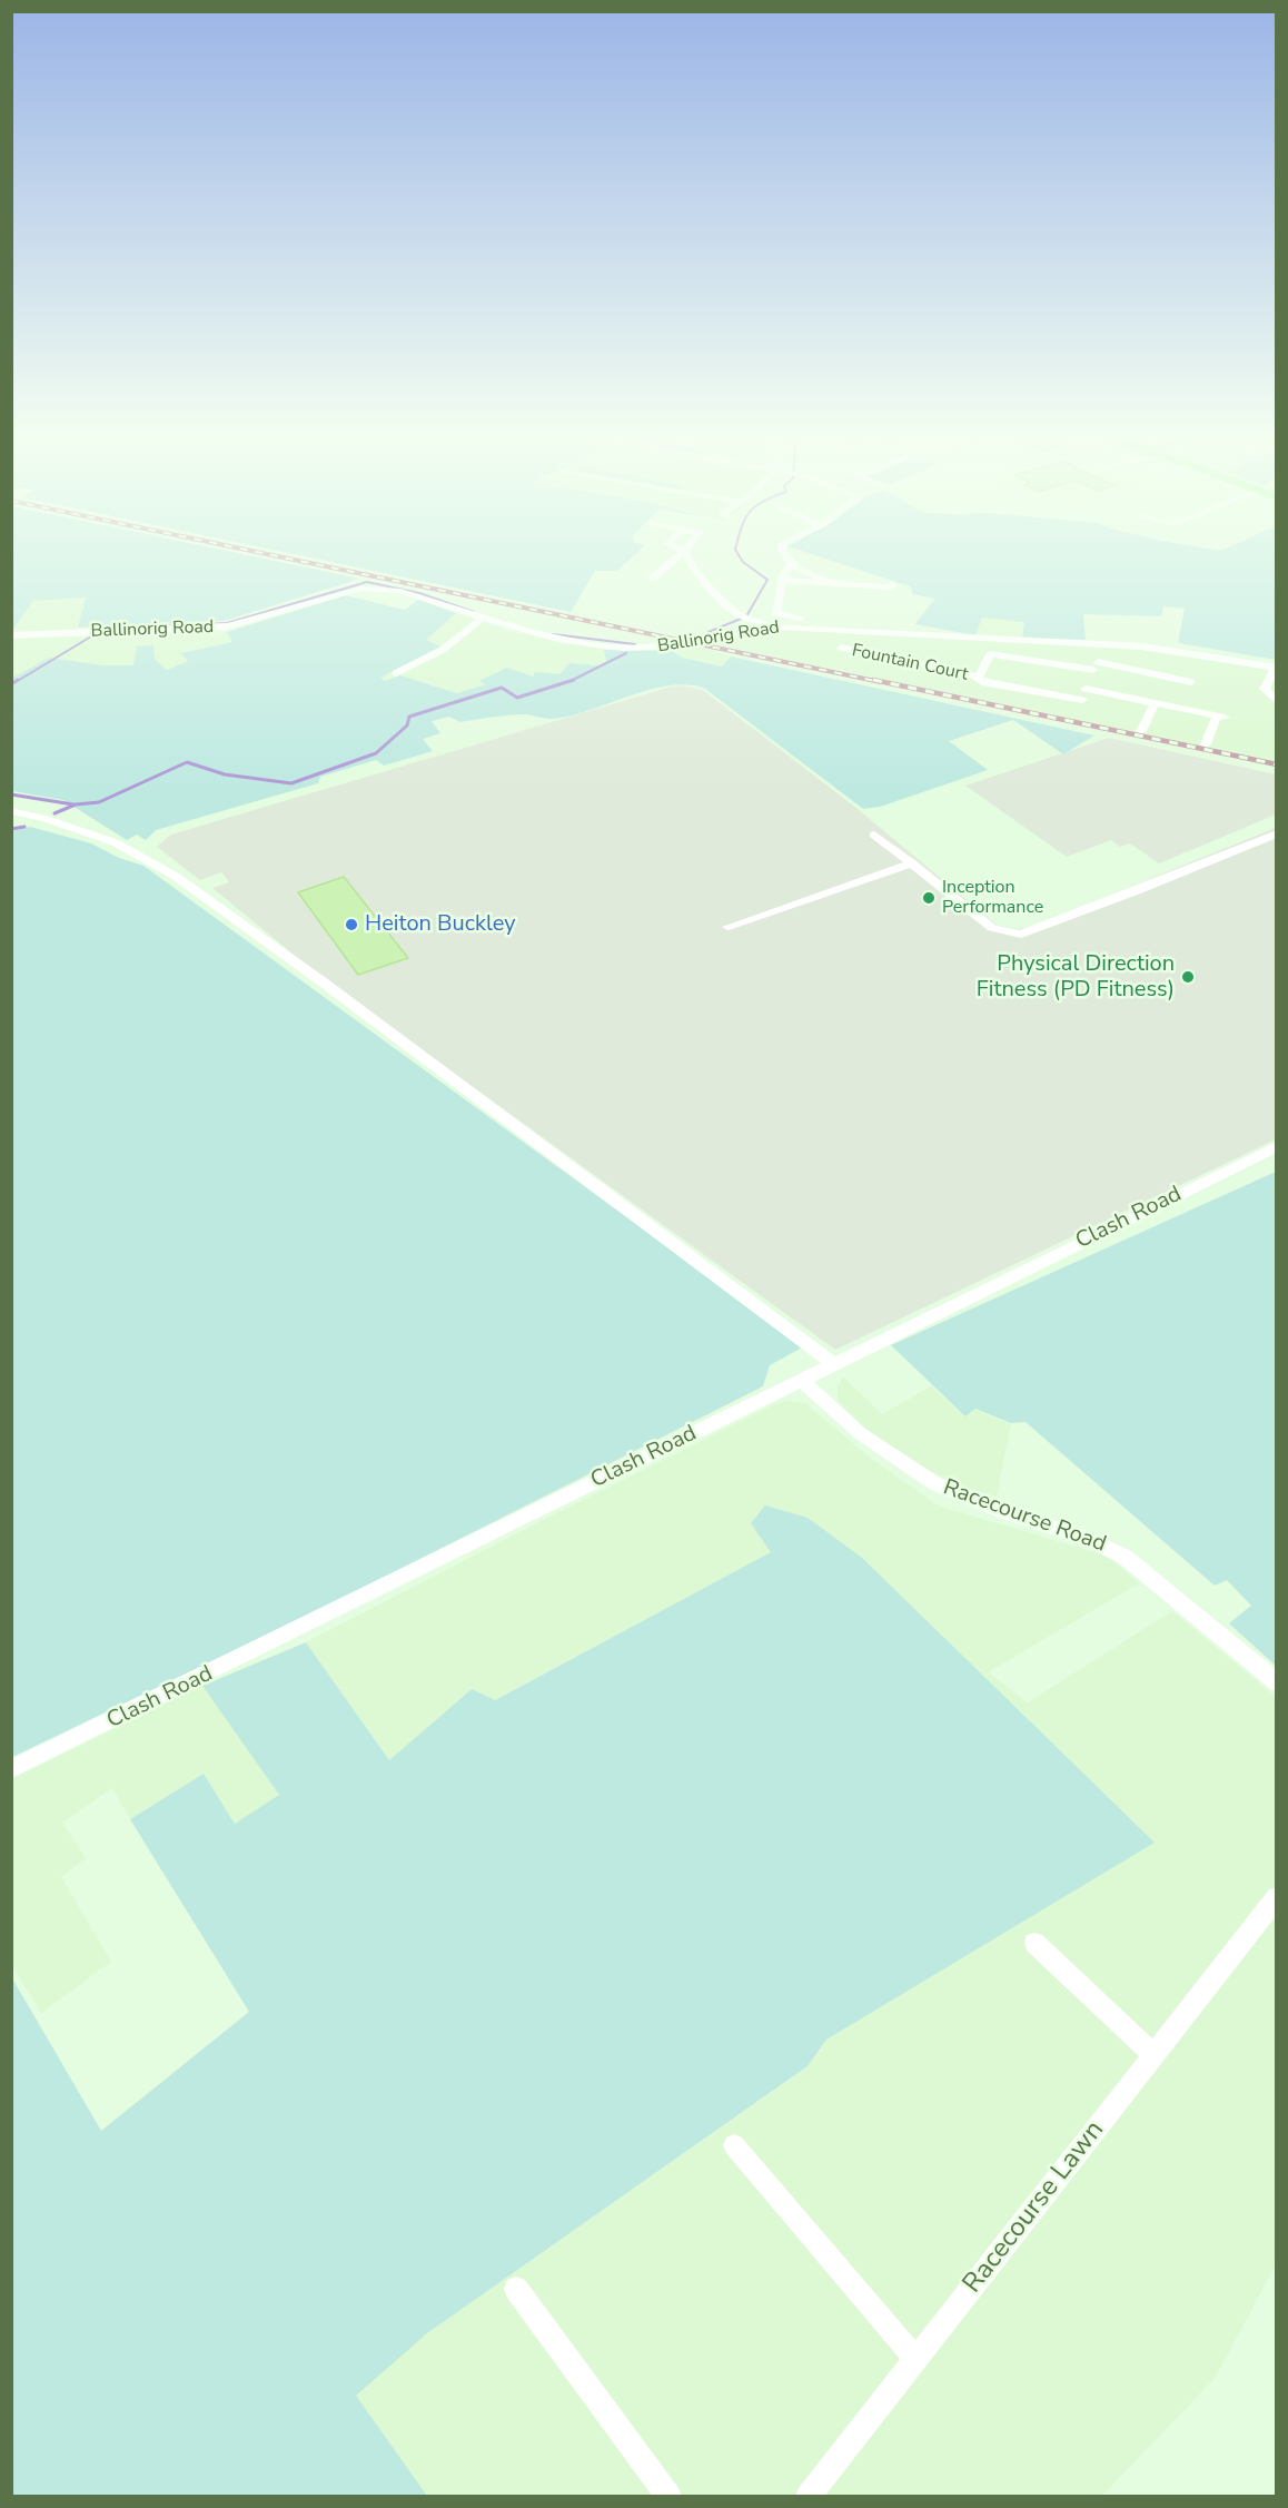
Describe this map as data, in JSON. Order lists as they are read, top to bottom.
{
  "streets": {
    "street": [
      "Ballinorig Road",
      "Fountain Court",
      "Clash Road",
      "Racecourse Road",
      "Racecourse Lawn"
    ]
  },
  "crossings": [
    ["Ballinorig Road", "Fountain Court"],
    ["Clash Road", "Racecourse Road"]
  ],
  "places": ["Inception Performance", "Heiton Buckley", "Physical Direction Fitness (PD Fitness)"]
}
